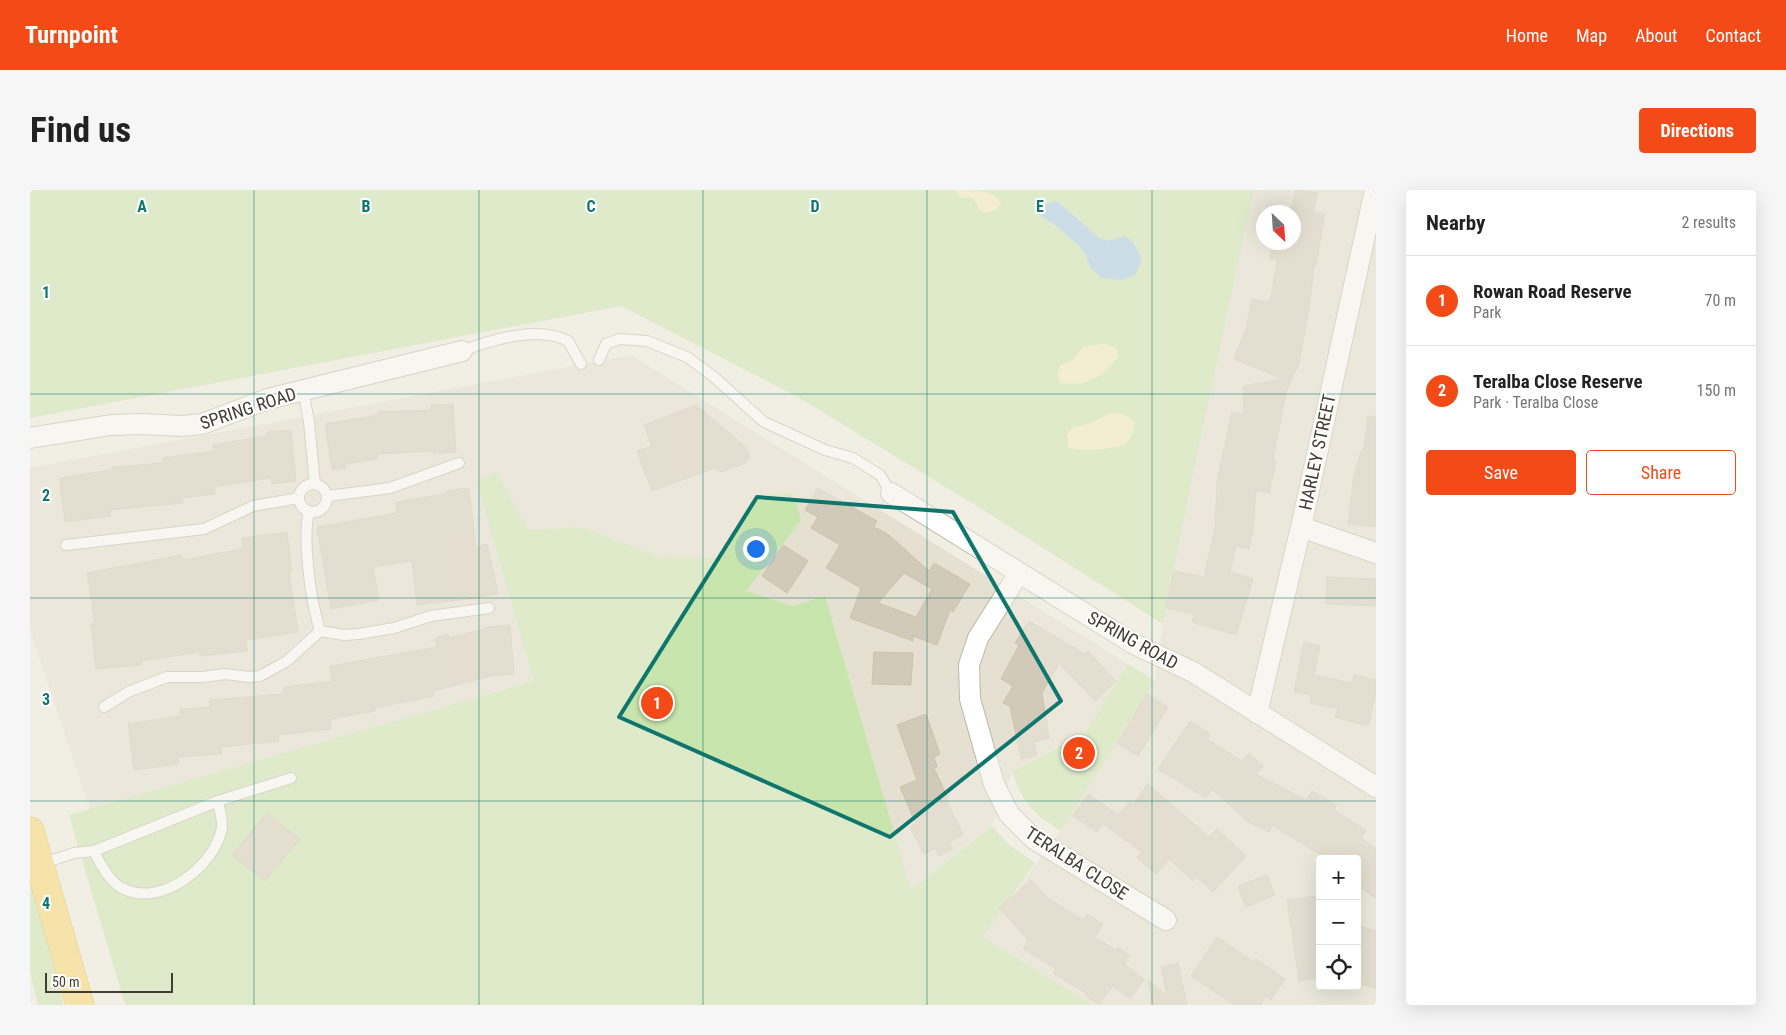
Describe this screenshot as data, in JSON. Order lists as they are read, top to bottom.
{
  "streets": {
    "street": ["SPRING ROAD", "HARLEY STREET", "TERALBA CLOSE"]
  },
  "crossings": [
    ["SPRING ROAD", "HARLEY STREET"],
    ["SPRING ROAD", "TERALBA CLOSE"]
  ],
  "scale_bar": "50 m",
  "north": "bottom right",
  "page": {
    "header": "Turnpoint",
    "nav": [
      "Home",
      "Map",
      "About",
      "Contact"
    ],
    "buttons": [
      "Directions",
      ["Save", "Share"]
    ],
    "title": "Find us",
    "heading": ["Nearby", "2 results"],
    "list": [
      {
        "mark": "1",
        "name": "Rowan Road Reserve",
        "note": "Park",
        "value": "70 m"
      },
      {
        "mark": "2",
        "name": "Teralba Close Reserve",
        "note": "Park · Teralba Close",
        "value": "150 m"
      }
    ],
    "pins": ["1", "2"],
    "map_buttons": ["+", "−"],
    "scale": "50 m"
  },
  "grid": {
    "columns": [
      "A",
      "B",
      "C",
      "D",
      "E"
    ],
    "rows": [
      "1",
      "2",
      "3",
      "4"
    ]
  }
}
